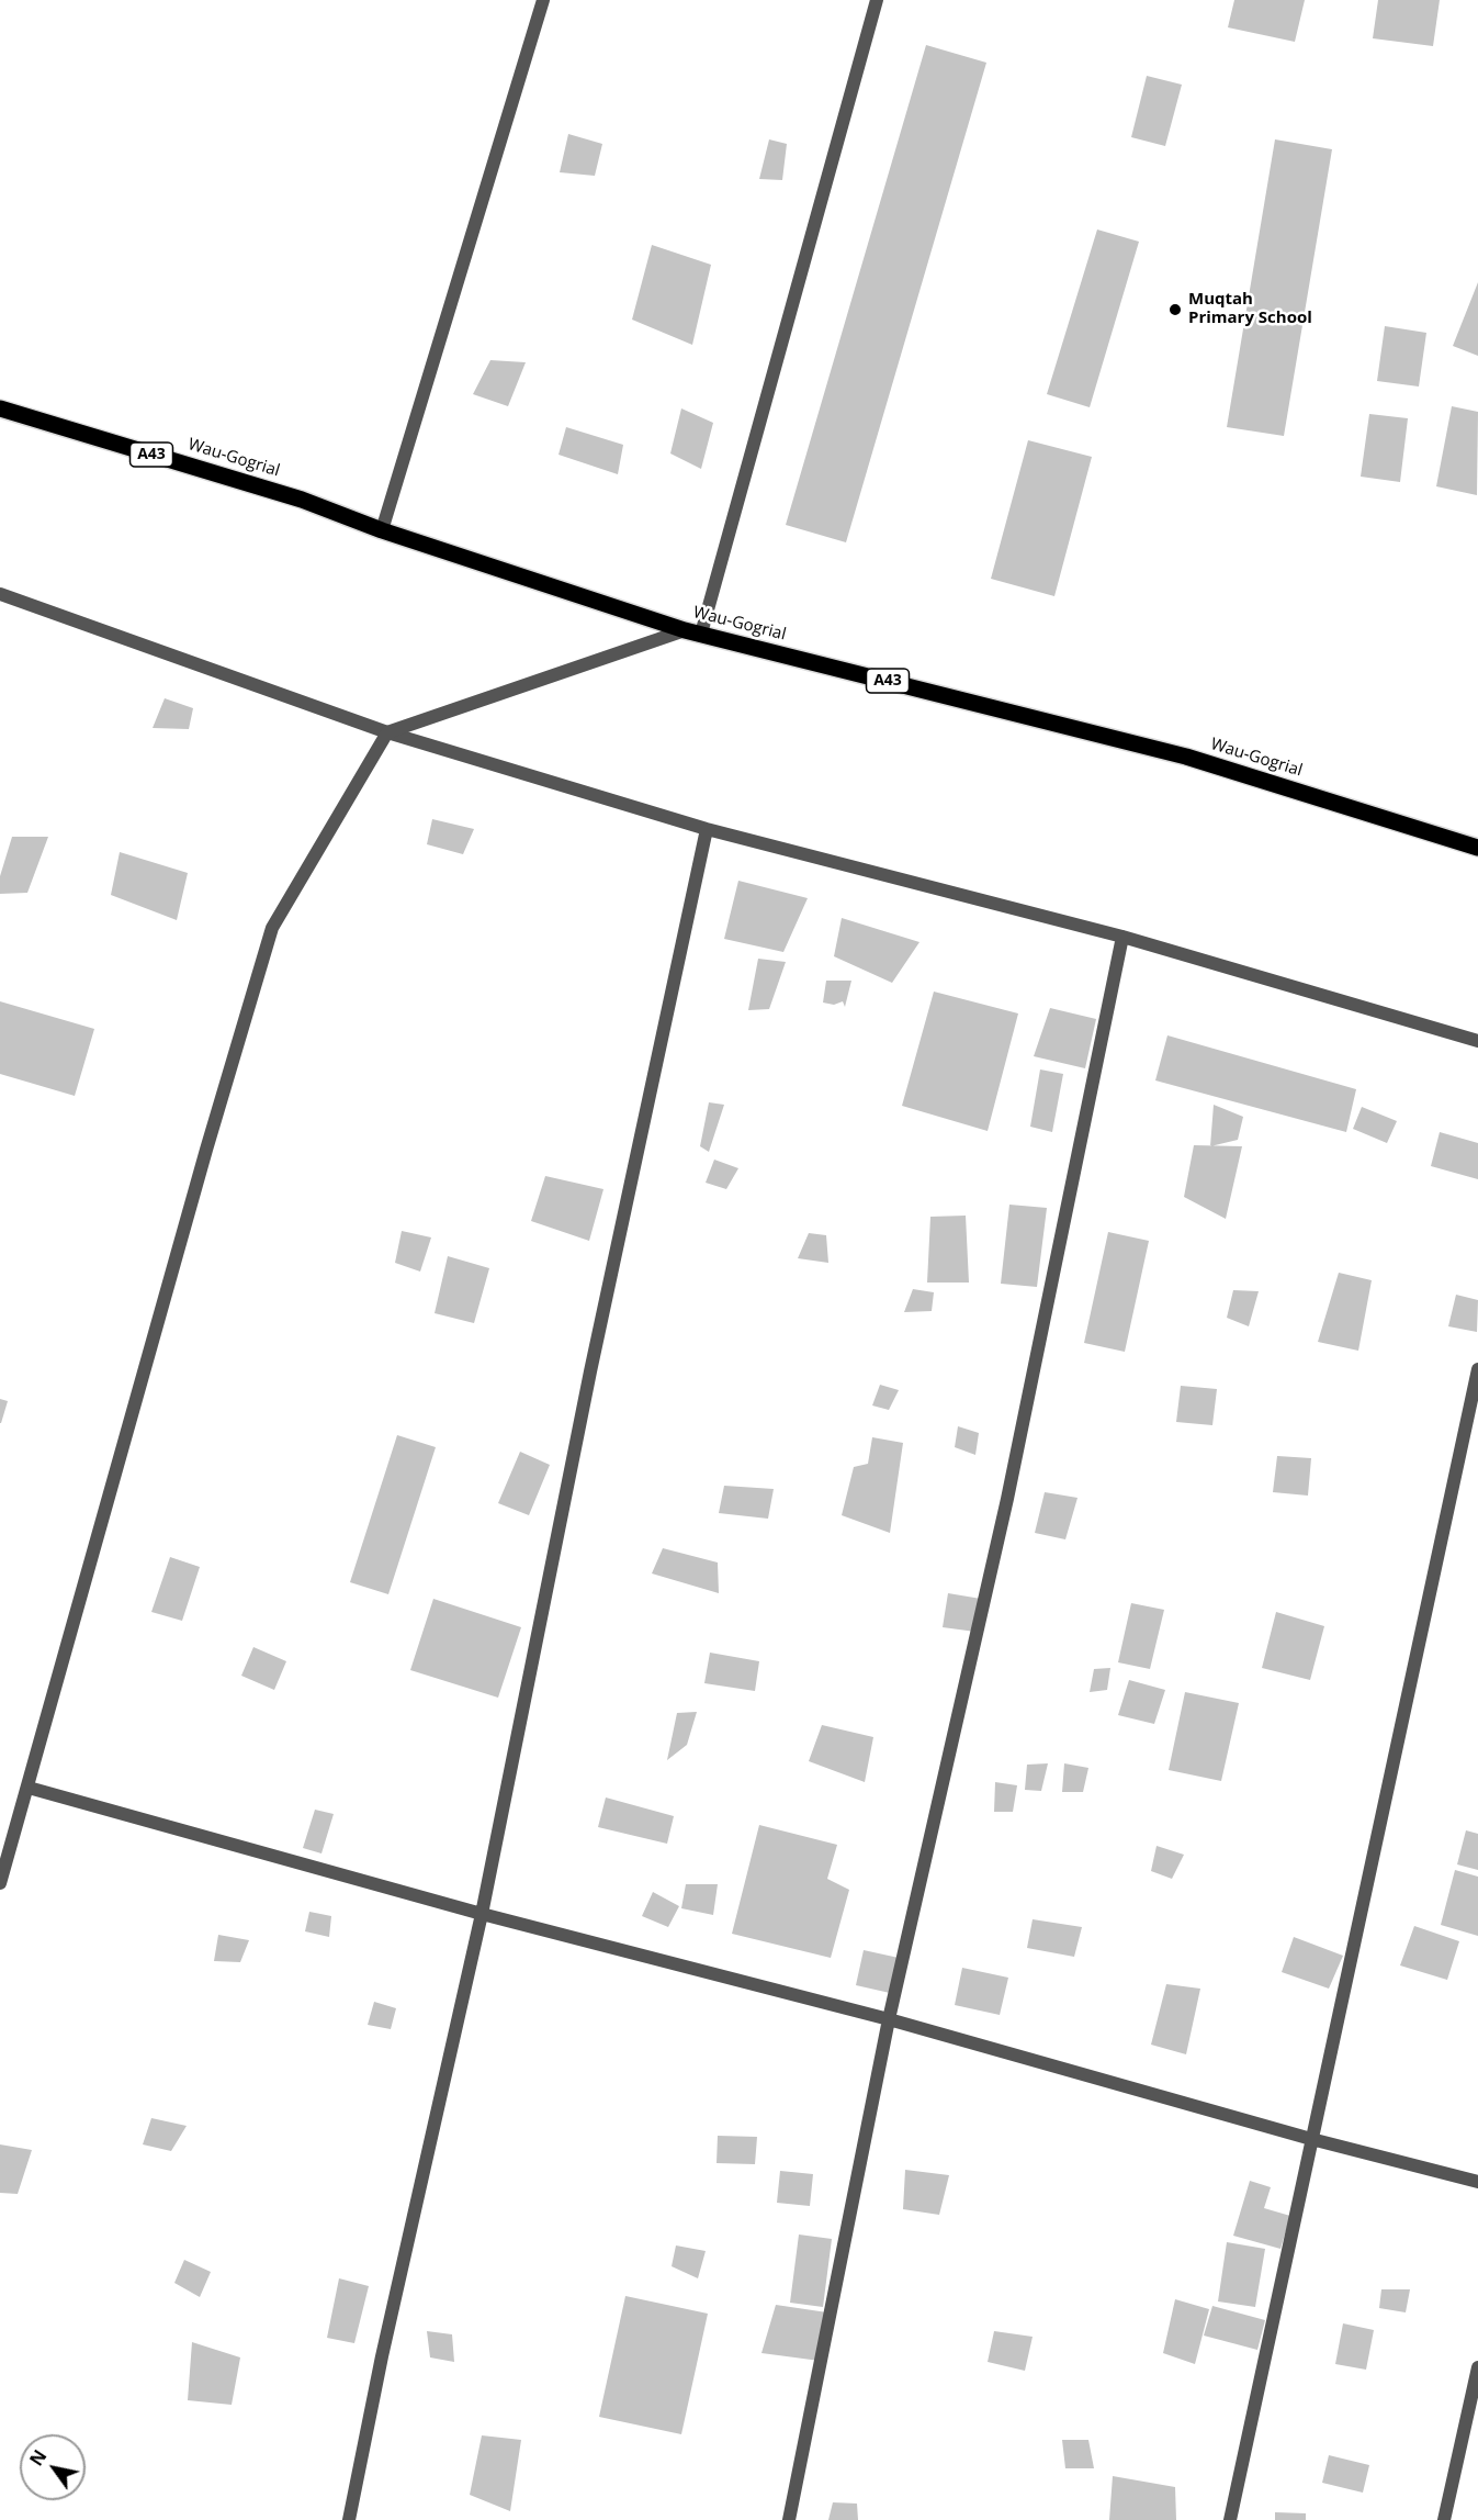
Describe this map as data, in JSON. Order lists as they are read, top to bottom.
{
  "streets": {
    "main road": ["A43", "Wau-Gogrial"]
  },
  "places": ["Muqtah Primary School"],
  "north": "top left"
}
